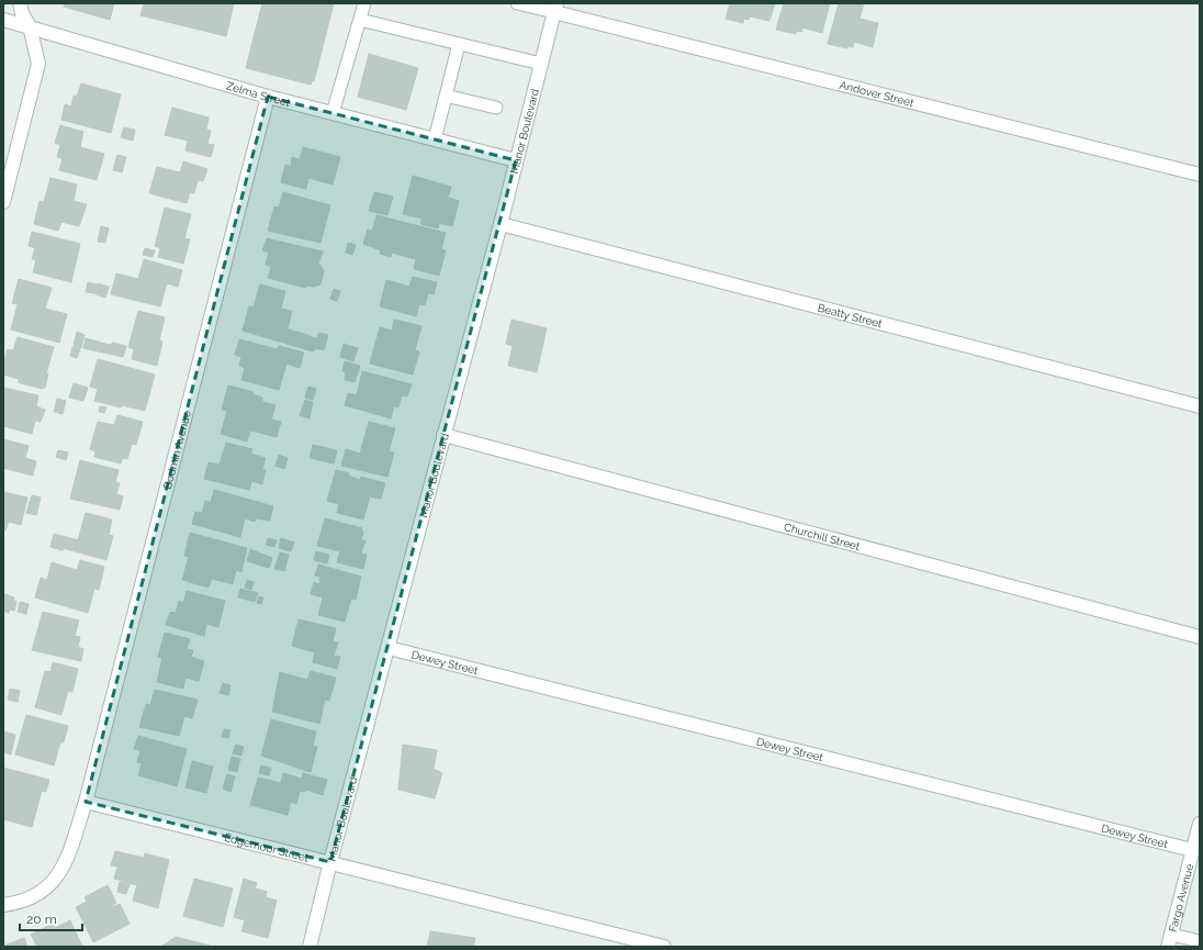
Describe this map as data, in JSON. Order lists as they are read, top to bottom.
{
  "streets": {
    "street": [
      "Zelma Street",
      "Andover Street",
      "Manor Boulevard",
      "Beatty Street",
      "Bodmin Avenue",
      "Churchill Street",
      "Dewey Street",
      "Edgemoor Street",
      "Fargo Avenue"
    ]
  },
  "crossings": [
    ["Zelma Street", "Manor Boulevard"],
    ["Zelma Street", "Bodmin Avenue"],
    ["Andover Street", "Manor Boulevard"],
    ["Manor Boulevard", "Beatty Street"],
    ["Manor Boulevard", "Churchill Street"],
    ["Manor Boulevard", "Dewey Street"],
    ["Manor Boulevard", "Edgemoor Street"],
    ["Bodmin Avenue", "Edgemoor Street"],
    ["Dewey Street", "Fargo Avenue"]
  ],
  "scale_bar": "20 m"
}
